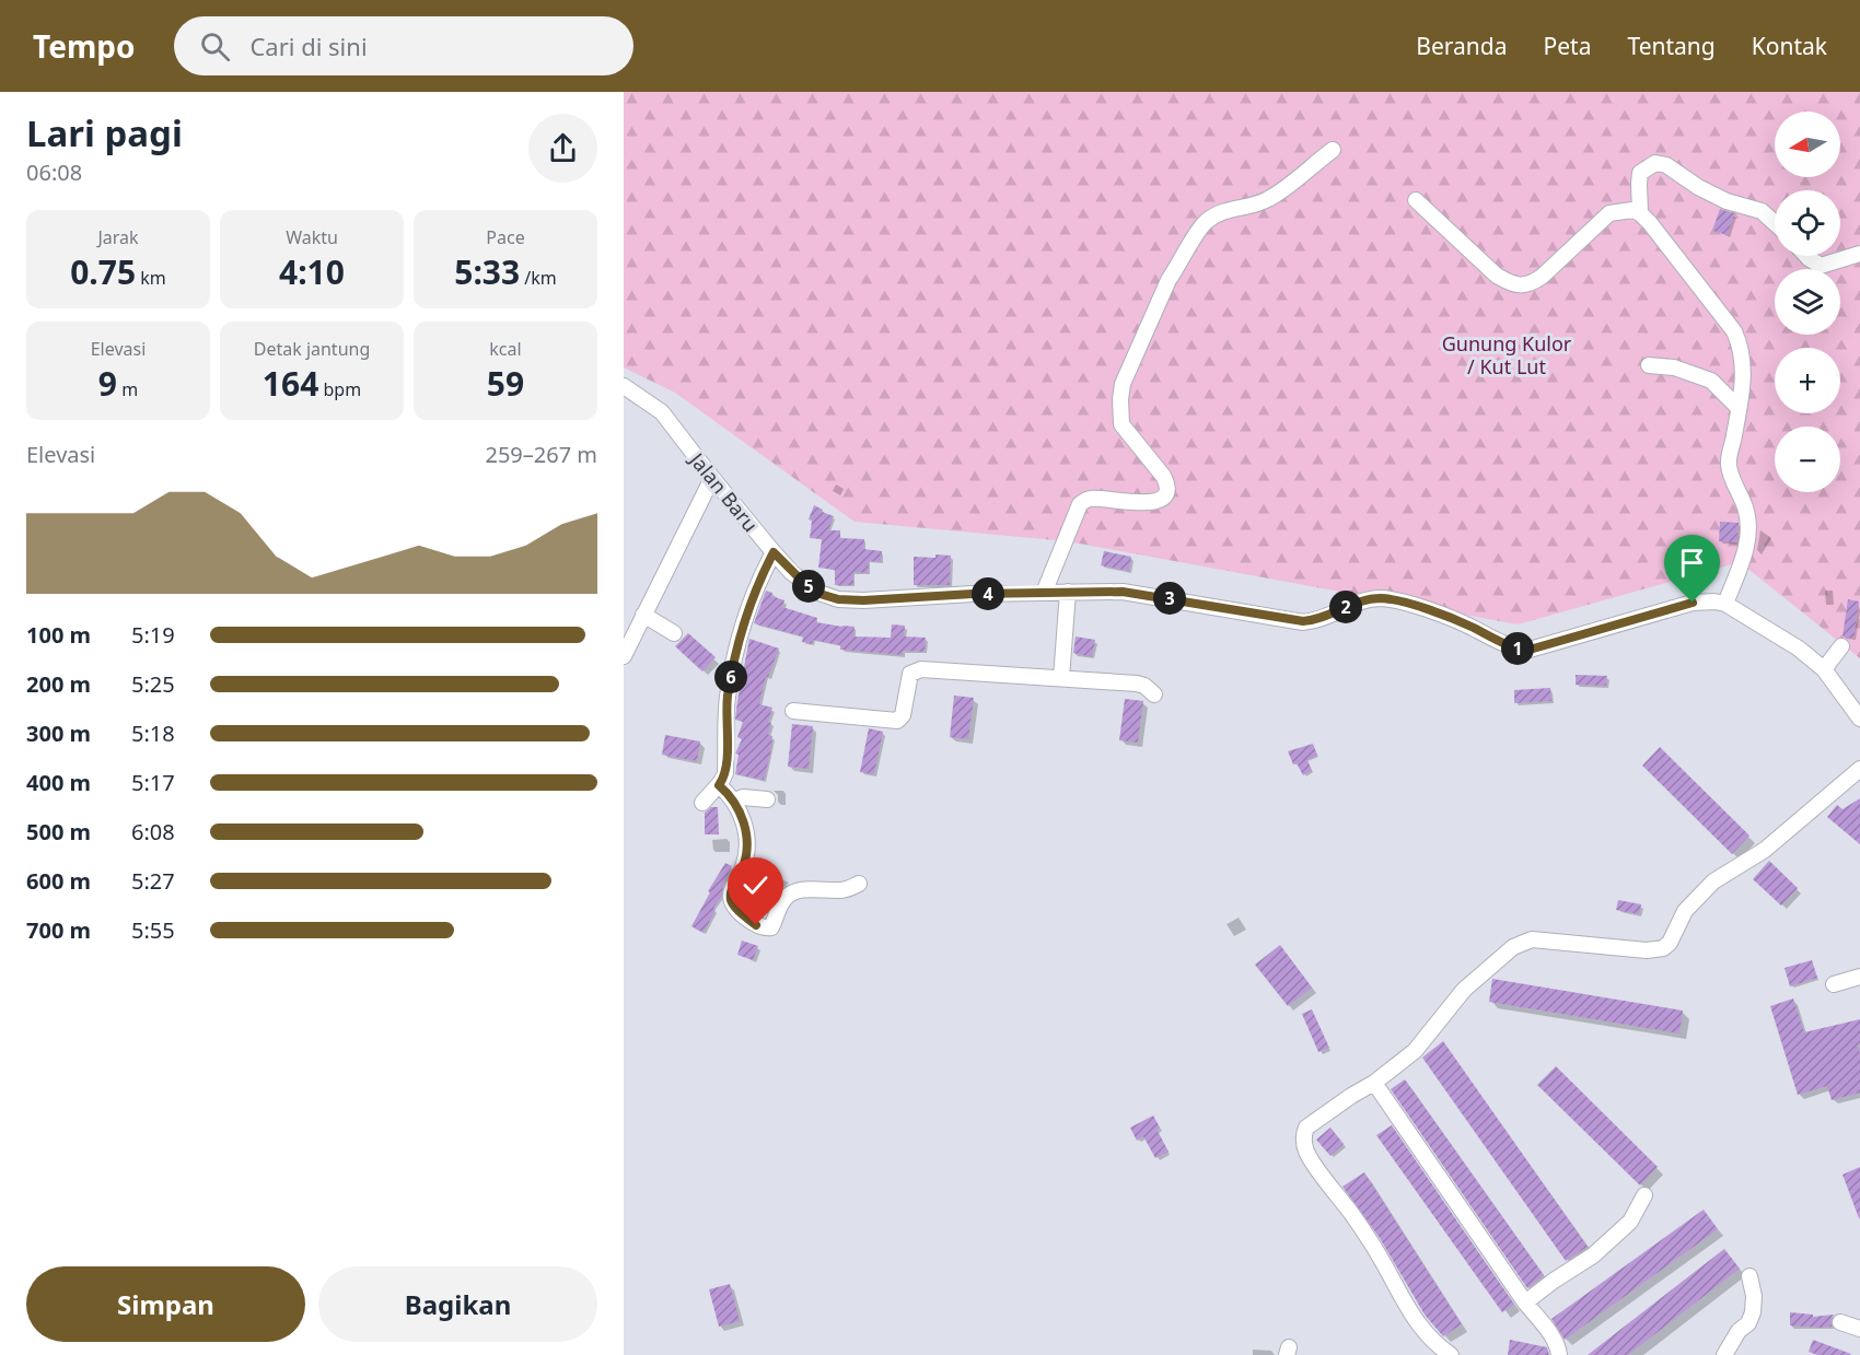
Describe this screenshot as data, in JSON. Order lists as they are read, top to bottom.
{
  "streets": {
    "street": ["Jalan Baru"]
  },
  "parks": ["Gunung Kulor / Kut Lut"],
  "north": "left",
  "page": {
    "header": "Tempo",
    "search": "Cari di sini",
    "nav": [
      "Beranda",
      "Peta",
      "Tentang",
      "Kontak"
    ],
    "heading": ["Lari pagi", "06:08"],
    "map_buttons": ["+", "−"],
    "stats": [
      ["Jarak", "0.75 km"],
      ["Waktu", "4:10"],
      ["Pace", "5:33 /km"],
      ["Elevasi", "9 m"],
      ["Detak jantung", "164 bpm"],
      ["kcal", "59"]
    ],
    "chart": ["Elevasi", "259–267 m"],
    "pins": [
      "5",
      "4",
      "3",
      "2",
      "1",
      "6"
    ],
    "list": [
      {
        "name": "100 m",
        "note": "5:19"
      },
      {
        "name": "200 m",
        "note": "5:25"
      },
      {
        "name": "300 m",
        "note": "5:18"
      },
      {
        "name": "400 m",
        "note": "5:17"
      },
      {
        "name": "500 m",
        "note": "6:08"
      },
      {
        "name": "600 m",
        "note": "5:27"
      },
      {
        "name": "700 m",
        "note": "5:55"
      }
    ],
    "buttons": ["Simpan", "Bagikan"]
  }
}
